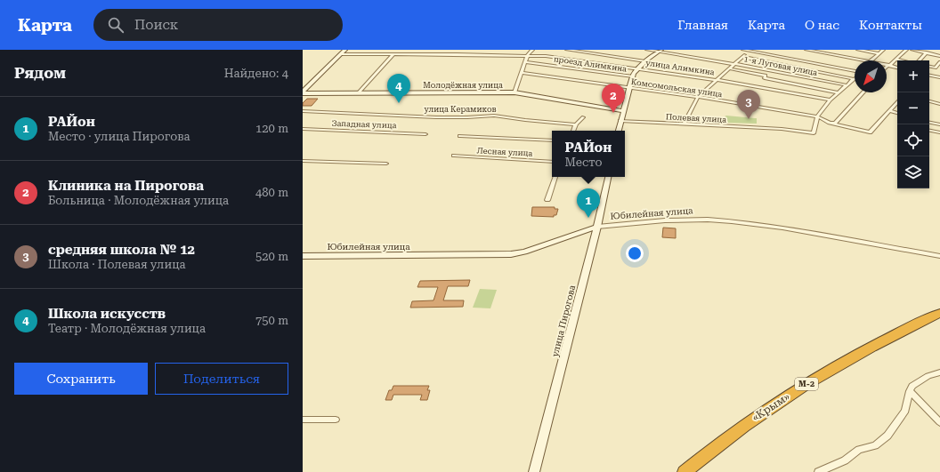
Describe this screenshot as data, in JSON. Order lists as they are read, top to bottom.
{
  "streets": {
    "highway": ["М-2", "«Крым»"],
    "street": [
      "проезд Алимкина",
      "1-я Луговая улица",
      "улица Алимкина",
      "Молодёжная улица",
      "Комсомольская улица",
      "улица Керамиков",
      "Полевая улица",
      "Западная улица",
      "Лесная улица",
      "Юбилейная улица",
      "улица Пирогова"
    ]
  },
  "crossings": [
    ["Комсомольская улица", "Полевая улица"],
    ["Юбилейная улица", "улица Пирогова"]
  ],
  "north": "bottom left",
  "page": {
    "header": "Карта",
    "search": "Поиск",
    "nav": [
      "Главная",
      "Карта",
      "О нас",
      "Контакты"
    ],
    "heading": ["Рядом", "Найдено: 4"],
    "map_buttons": ["+", "−"],
    "pins": [
      "4",
      "2",
      "3",
      "1"
    ],
    "list": [
      {
        "mark": "1",
        "name": "РАЙон",
        "note": "Место · улица Пирогова",
        "value": "120 m"
      },
      {
        "mark": "2",
        "name": "Клиника на Пирогова",
        "note": "Больница · Молодёжная улица",
        "value": "480 m"
      },
      {
        "mark": "3",
        "name": "средняя школа № 12",
        "note": "Школа · Полевая улица",
        "value": "520 m"
      },
      {
        "mark": "4",
        "name": "Школа искусств",
        "note": "Театр · Молодёжная улица",
        "value": "750 m"
      }
    ],
    "popup": ["РАЙон", "Место"],
    "buttons": ["Сохранить", "Поделиться"]
  }
}
